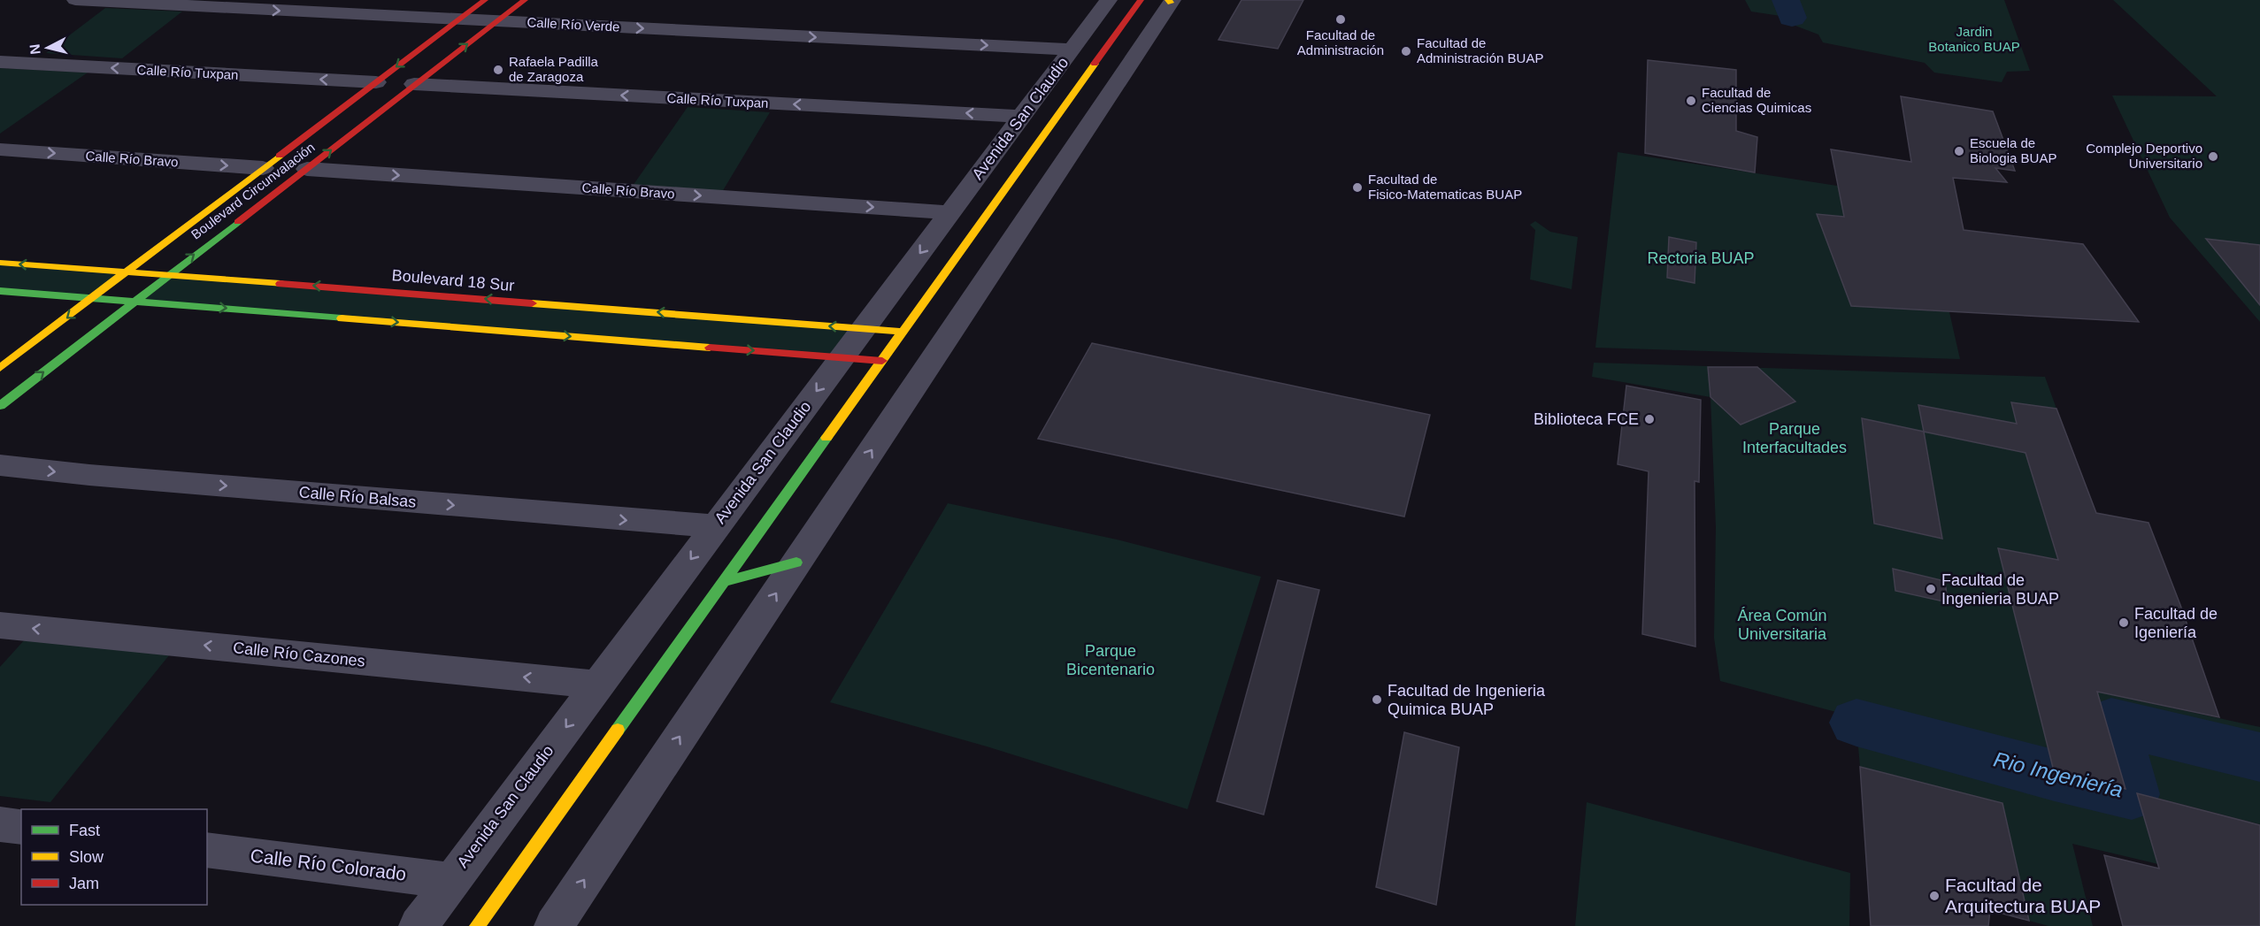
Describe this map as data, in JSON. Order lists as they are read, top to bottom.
{
  "streets": {
    "street": [
      "Calle Río Verde",
      "Calle Río Tuxpan",
      "Avenida San Claudio",
      "Calle Río Bravo",
      "Boulevard Circunvalación",
      "Boulevard 18 Sur",
      "Calle Río Balsas",
      "Calle Río Cazones",
      "Calle Río Colorado"
    ]
  },
  "crossings": [
    ["Calle Río Verde", "Avenida San Claudio"],
    ["Calle Río Verde", "Boulevard Circunvalación"],
    ["Calle Río Tuxpan", "Avenida San Claudio"],
    ["Calle Río Tuxpan", "Boulevard Circunvalación"],
    ["Avenida San Claudio", "Calle Río Bravo"],
    ["Avenida San Claudio", "Boulevard 18 Sur"],
    ["Avenida San Claudio", "Calle Río Balsas"],
    ["Avenida San Claudio", "Calle Río Cazones"],
    ["Avenida San Claudio", "Calle Río Colorado"],
    ["Calle Río Bravo", "Boulevard Circunvalación"],
    ["Boulevard Circunvalación", "Boulevard 18 Sur"]
  ],
  "one_way": ["Calle Río Verde", "Calle Río Cazones"],
  "water": ["Rio Ingeniería"],
  "parks": [
    "Jardin Botanico BUAP",
    "Rectoria BUAP",
    "Parque Interfacultades",
    "Área Común Universitaria",
    "Parque Bicentenario"
  ],
  "places": [
    "Facultad de Administración",
    "Facultad de Administración BUAP",
    "Rafaela Padilla de Zaragoza",
    "Facultad de Ciencias Quimicas",
    "Escuela de Biologia BUAP",
    "Complejo Deportivo Universitario",
    "Facultad de Fisico-Matematicas BUAP",
    "Biblioteca FCE",
    "Facultad de Ingenieria BUAP",
    "Facultad de Igeniería",
    "Facultad de Ingenieria Quimica BUAP",
    "Facultad de Arquitectura BUAP"
  ],
  "legend": ["Fast", "Slow", "Jam"],
  "north": "left"
}
